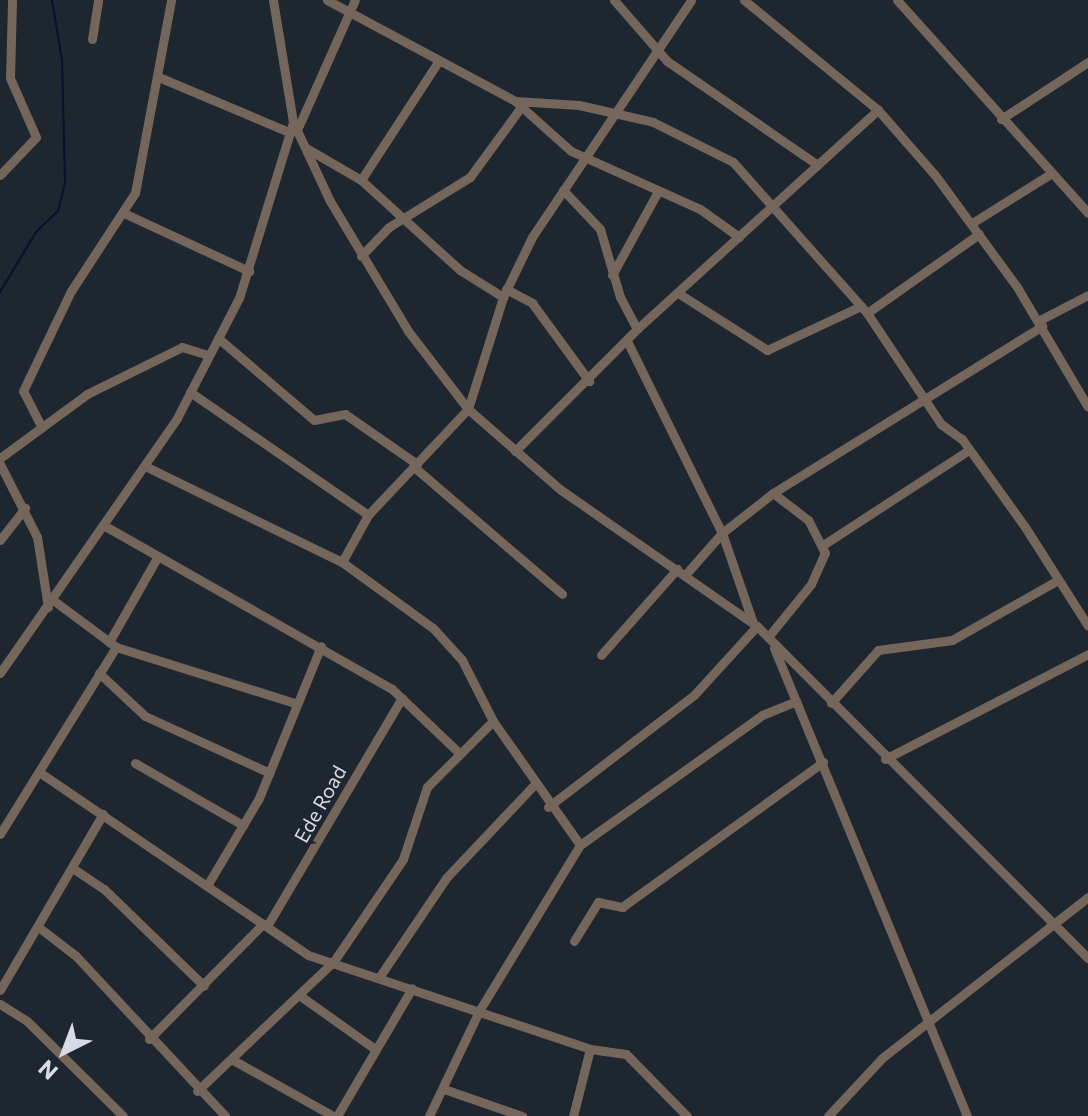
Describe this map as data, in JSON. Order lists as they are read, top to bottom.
{
  "streets": {
    "street": ["Ede Road"]
  },
  "north": "bottom left"
}
